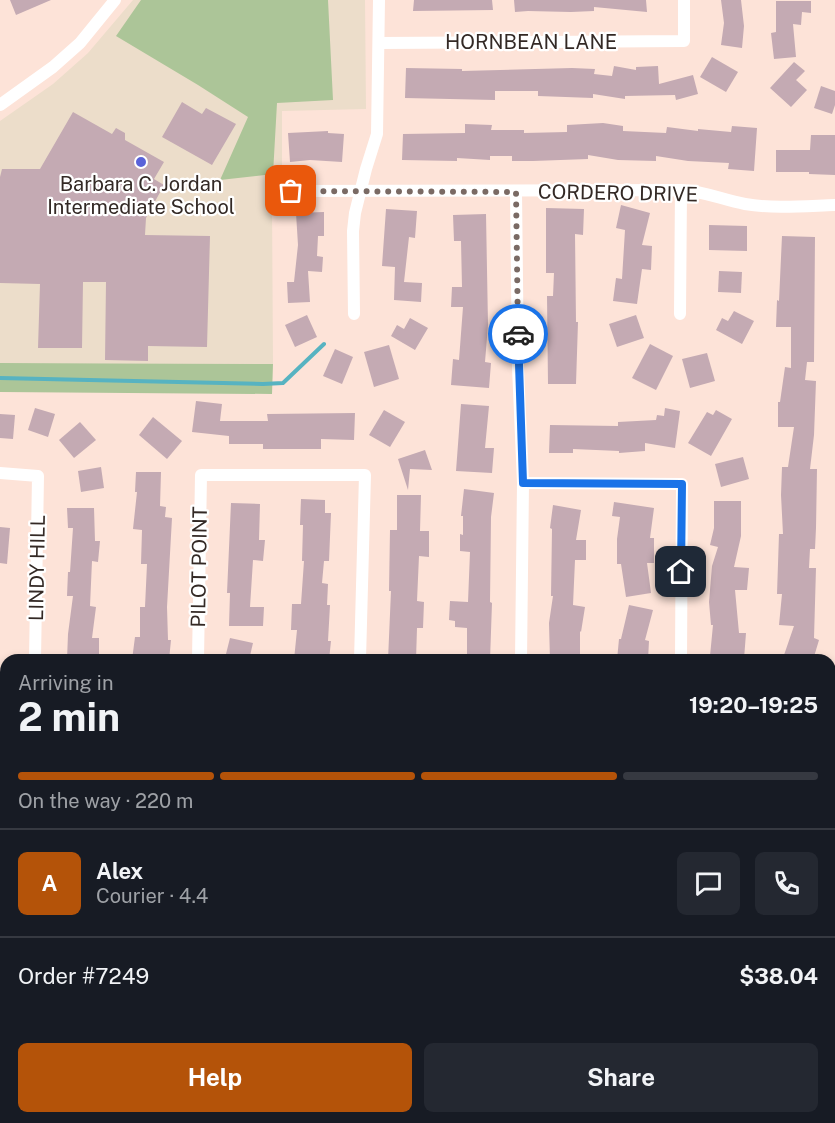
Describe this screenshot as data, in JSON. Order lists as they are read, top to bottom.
{
  "streets": {
    "street": [
      "HORNBEAN LANE",
      "CORDERO DRIVE",
      "PILOT POINT",
      "LINDY HILL"
    ]
  },
  "places": ["Barbara C. Jordan Intermediate School"],
  "page": {
    "heading": ["2 min", "Arriving in", "19:20–19:25"],
    "panel": [
      "Alex",
      "Courier · 4.4",
      "Order #7249",
      "$38.04"
    ],
    "bar": "On the way · 220 m",
    "round": "A",
    "buttons": ["Help", "Share"]
  }
}
